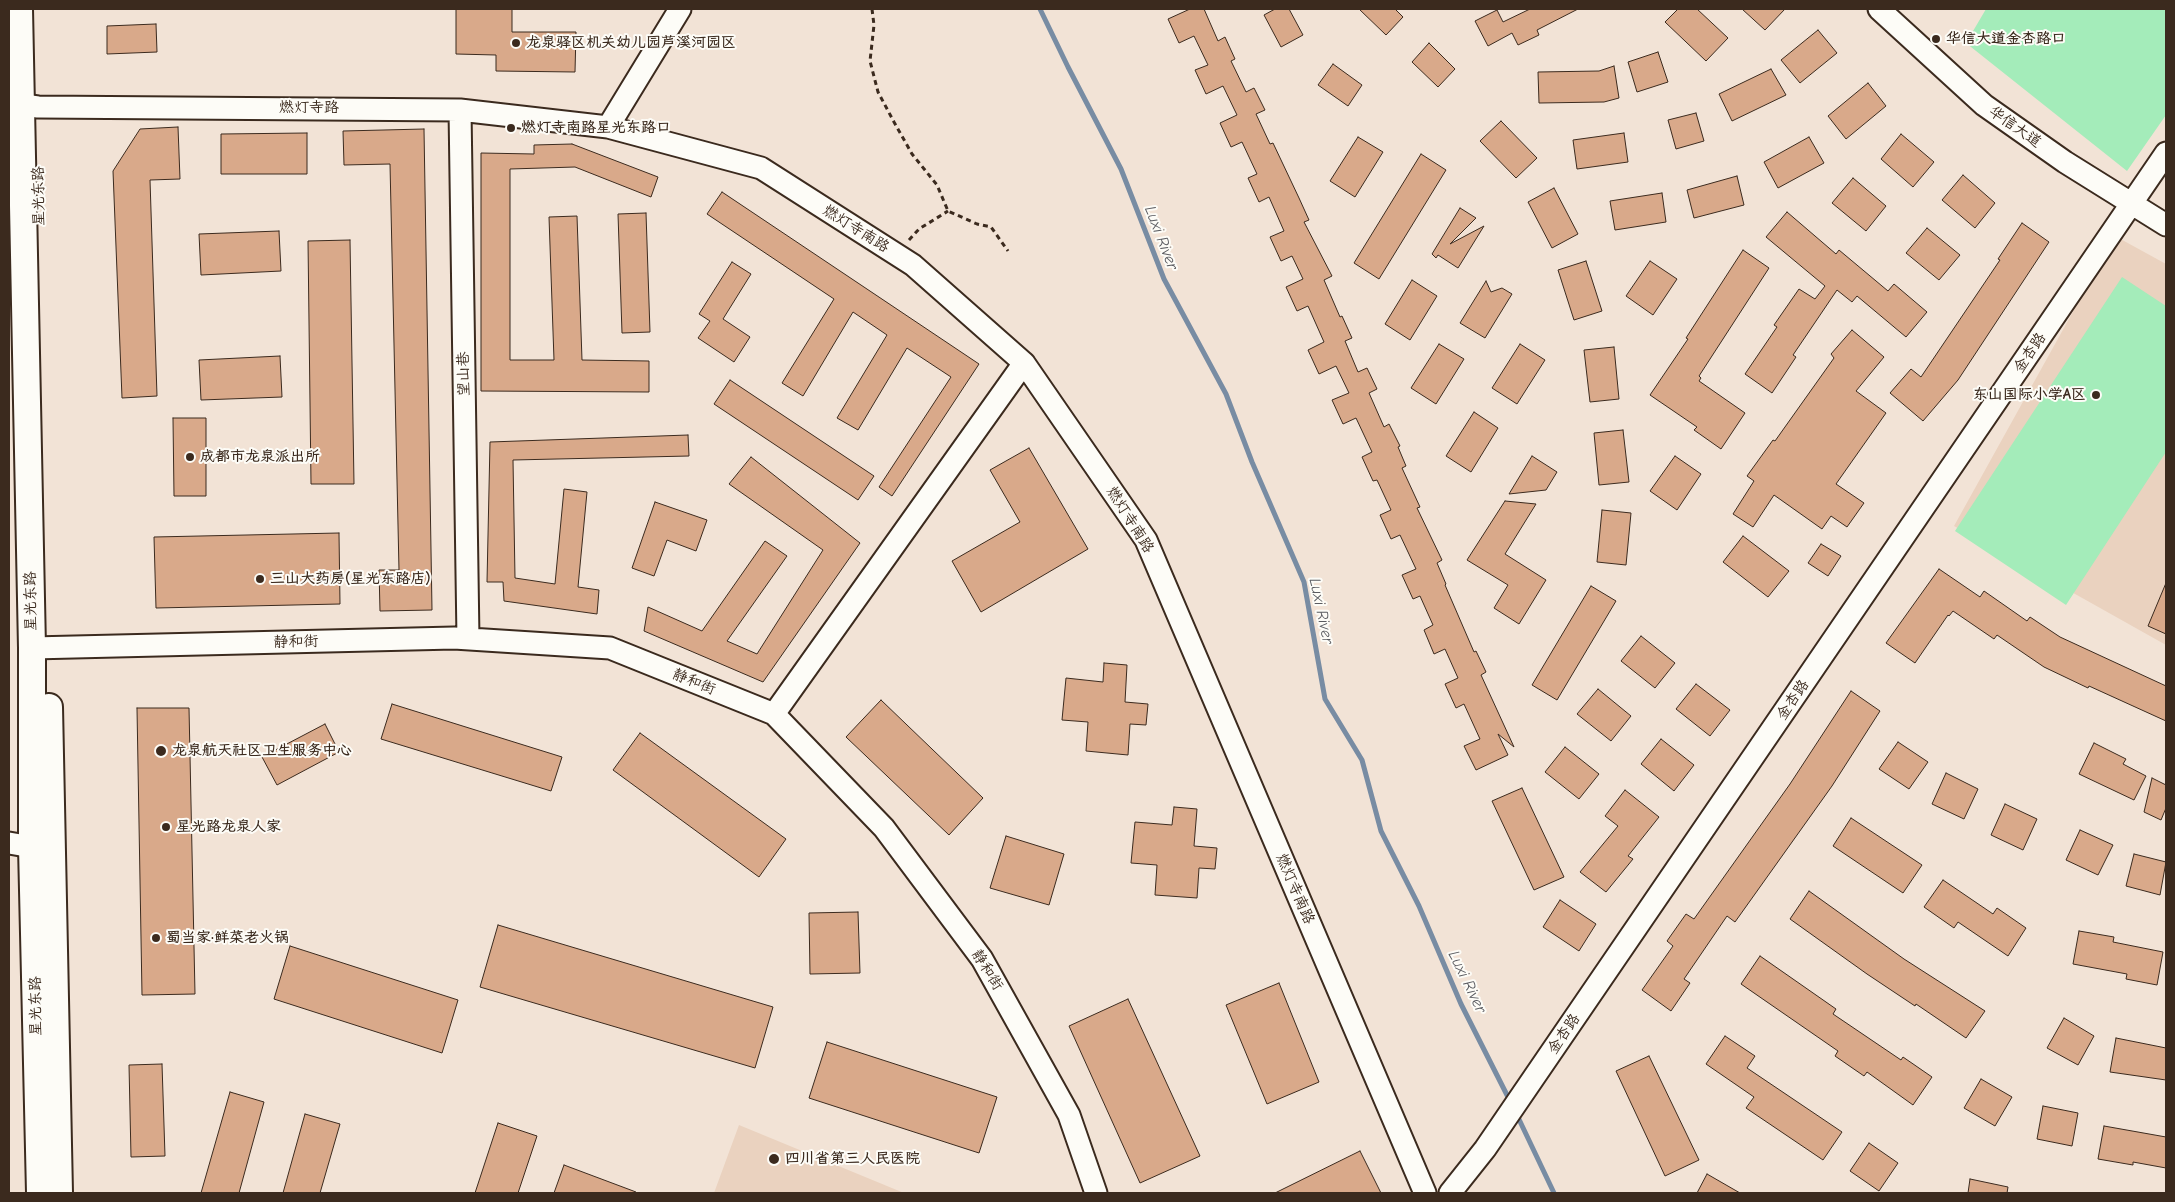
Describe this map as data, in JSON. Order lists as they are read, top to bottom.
{
  "streets": {
    "main road": ["星光东路"],
    "street": [
      "燃灯寺路",
      "华信大道",
      "燃灯寺南路",
      "金杏路",
      "望山巷",
      "静和街"
    ]
  },
  "crossings": [
    ["燃灯寺路", "星光东路"],
    ["燃灯寺路", "燃灯寺南路"],
    ["燃灯寺路", "望山巷"],
    ["华信大道", "金杏路"],
    ["星光东路", "静和街"],
    ["望山巷", "静和街"]
  ],
  "water": ["Luxi River"],
  "places": [
    "华信大道金杏路口",
    "龙泉驿区机关幼儿园芦溪河园区",
    "燃灯寺南路星光东路口",
    "东山国际小学A区",
    "成都市龙泉派出所",
    "三山大药房(星光东路店)",
    "龙泉航天社区卫生服务中心",
    "星光路龙泉人家",
    "蜀当家·鲜菜老火锅",
    "四川省第三人民医院"
  ]
}
